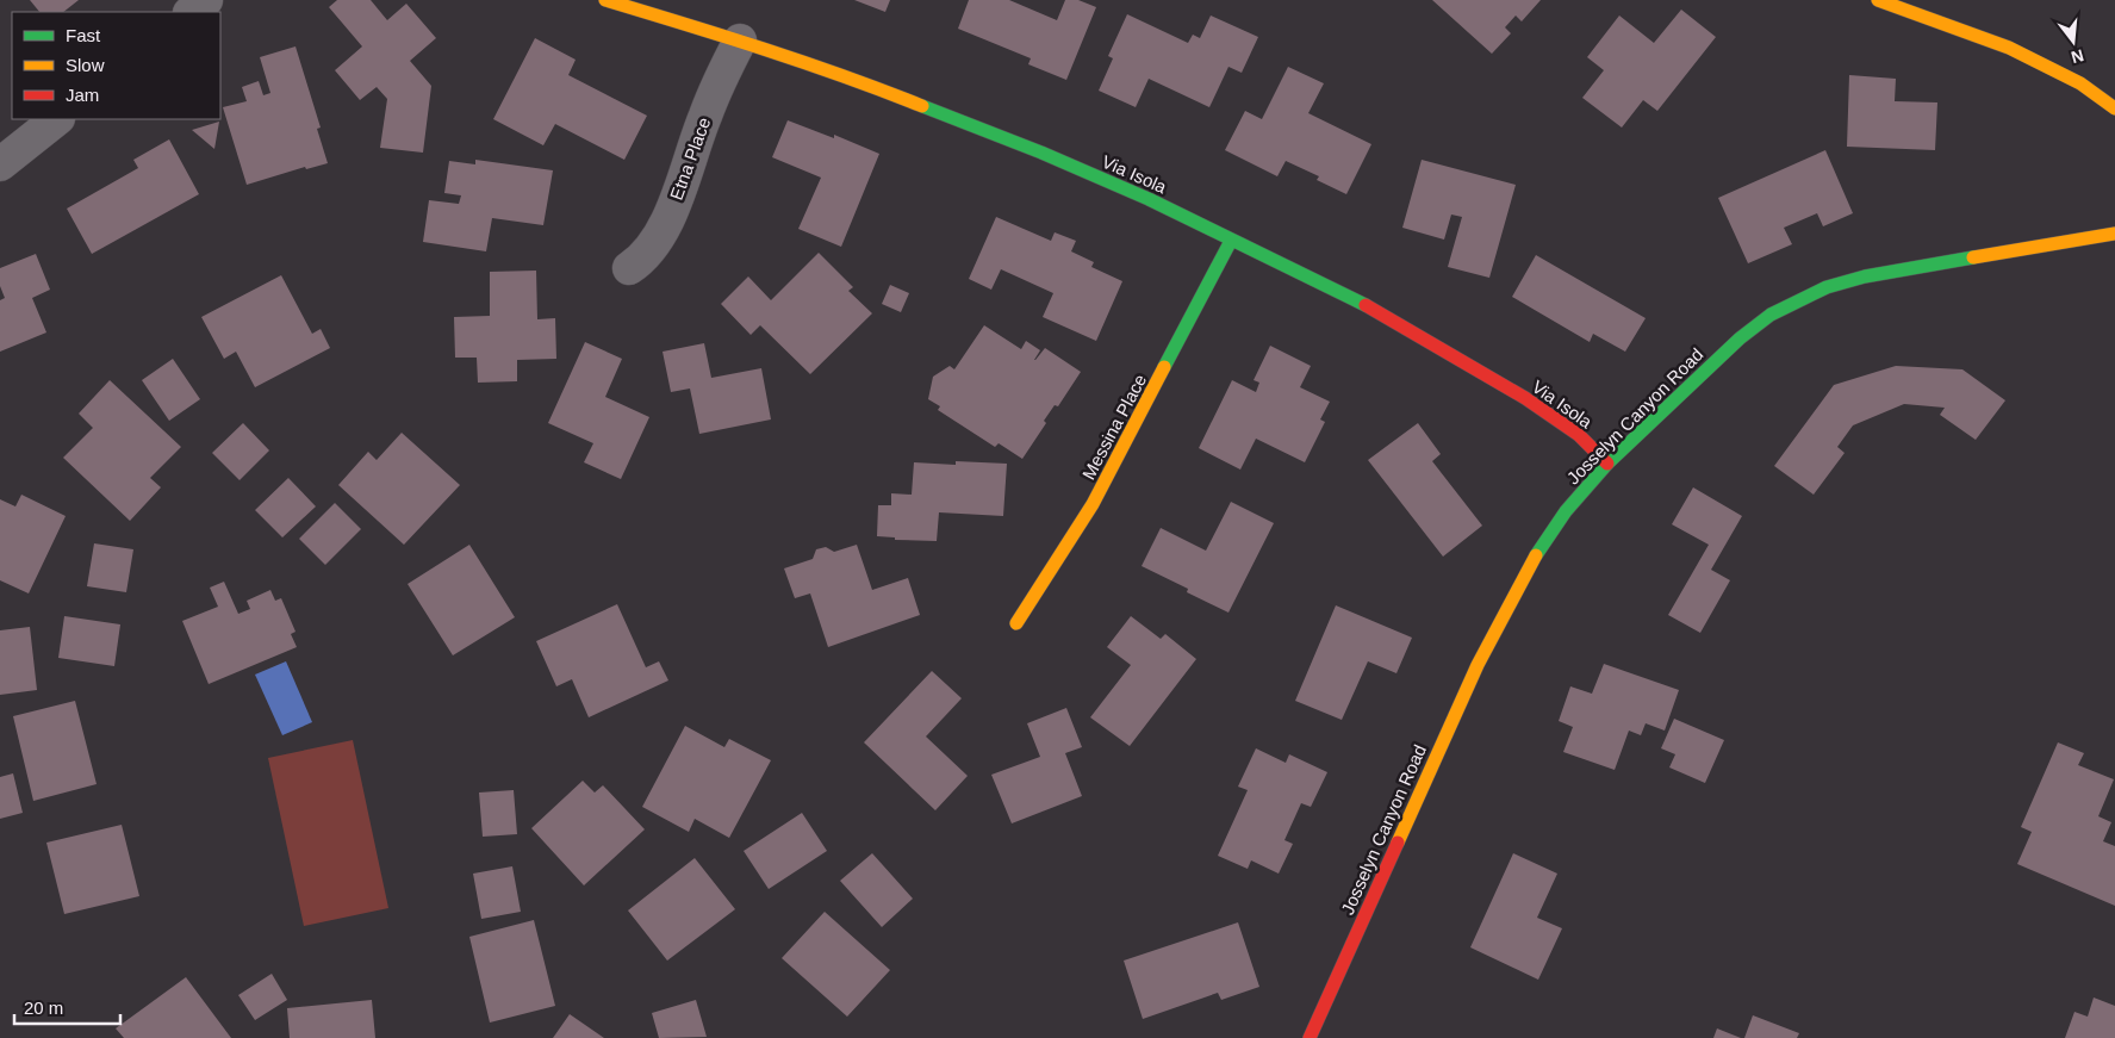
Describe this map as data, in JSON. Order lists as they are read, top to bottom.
{
  "streets": {
    "street": [
      "Etna Place",
      "Via Isola",
      "Josselyn Canyon Road",
      "Messina Place"
    ]
  },
  "crossings": [
    ["Etna Place", "Via Isola"],
    ["Via Isola", "Josselyn Canyon Road"],
    ["Via Isola", "Messina Place"]
  ],
  "legend": ["Fast", "Slow", "Jam"],
  "scale_bar": "20 m",
  "north": "bottom"
}
